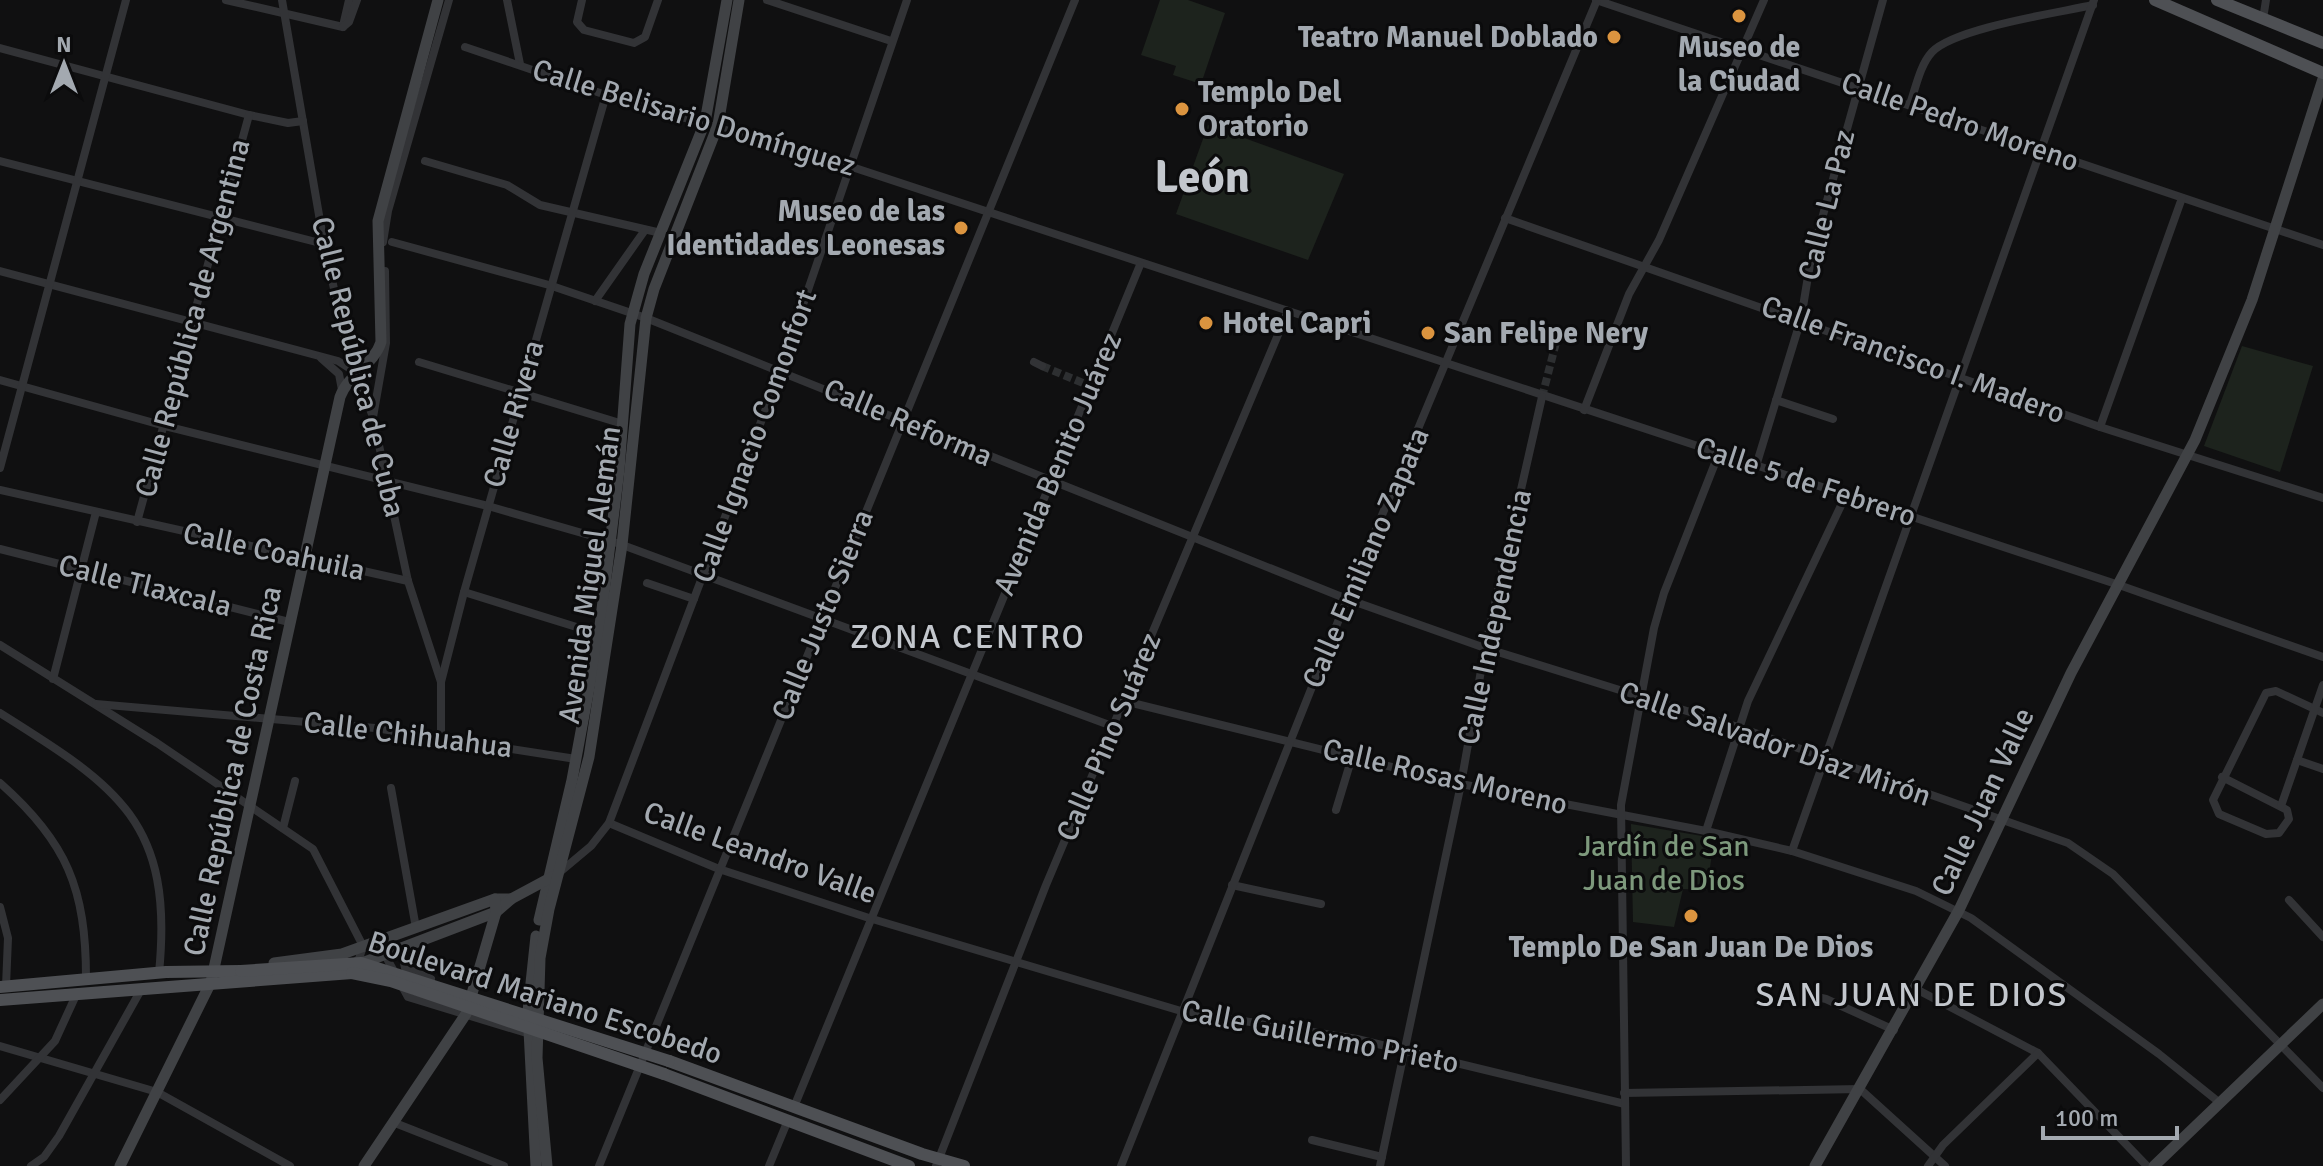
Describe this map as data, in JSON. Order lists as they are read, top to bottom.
{
  "streets": {
    "main road": ["Boulevard Mariano Escobedo"],
    "street": [
      "Calle Belisario Domínguez",
      "Calle Pedro Moreno",
      "Calle La Paz",
      "Calle República de Argentina",
      "Calle Francisco I. Madero",
      "Calle República de Cuba",
      "Calle Rivera",
      "Calle Reforma",
      "Calle Ignacio Comonfort",
      "Avenida Benito Juárez",
      "Calle 5 de Febrero",
      "Calle Coahuila",
      "Calle Emiliano Zapata",
      "Avenida Miguel Alemán",
      "Calle Tlaxcala",
      "Calle Justo Sierra",
      "Calle Independencia",
      "Calle Chihuahua",
      "Calle Pino Suárez",
      "Calle Salvador Díaz Mirón",
      "Calle República de Costa Rica",
      "Calle Rosas Moreno",
      "Calle Juan Valle",
      "Calle Leandro Valle",
      "Calle Guillermo Prieto"
    ]
  },
  "crossings": [
    ["Calle Belisario Domínguez", "Calle Rivera"],
    ["Calle Belisario Domínguez", "Calle Ignacio Comonfort"],
    ["Calle Belisario Domínguez", "Avenida Benito Juárez"],
    ["Calle Belisario Domínguez", "Calle 5 de Febrero"],
    ["Calle Belisario Domínguez", "Avenida Miguel Alemán"],
    ["Calle Belisario Domínguez", "Calle Justo Sierra"],
    ["Calle Belisario Domínguez", "Calle Pino Suárez"],
    ["Calle Pedro Moreno", "Calle La Paz"],
    ["Calle Pedro Moreno", "Calle Emiliano Zapata"],
    ["Calle Pedro Moreno", "Calle Juan Valle"],
    ["Calle La Paz", "Calle Francisco I. Madero"],
    ["Calle La Paz", "Calle 5 de Febrero"],
    ["Calle República de Argentina", "Calle Coahuila"],
    ["Calle Francisco I. Madero", "Calle Emiliano Zapata"],
    ["Calle Francisco I. Madero", "Calle Juan Valle"],
    ["Calle República de Cuba", "Calle Rivera"],
    ["Calle República de Cuba", "Calle Coahuila"],
    ["Calle República de Cuba", "Calle República de Costa Rica"],
    ["Calle Rivera", "Calle Reforma"],
    ["Calle Rivera", "Calle Chihuahua"],
    ["Calle Reforma", "Calle Ignacio Comonfort"],
    ["Calle Reforma", "Avenida Benito Juárez"],
    ["Calle Reforma", "Avenida Miguel Alemán"],
    ["Calle Reforma", "Calle Justo Sierra"],
    ["Calle Reforma", "Calle Pino Suárez"],
    ["Calle Reforma", "Calle Salvador Díaz Mirón"],
    ["Calle Ignacio Comonfort", "Calle Leandro Valle"],
    ["Avenida Benito Juárez", "Calle Leandro Valle"],
    ["Avenida Benito Juárez", "Boulevard Mariano Escobedo"],
    ["Calle 5 de Febrero", "Calle Emiliano Zapata"],
    ["Calle 5 de Febrero", "Calle Independencia"],
    ["Calle 5 de Febrero", "Calle Pino Suárez"],
    ["Calle 5 de Febrero", "Calle Juan Valle"],
    ["Calle Coahuila", "Calle República de Costa Rica"],
    ["Calle Emiliano Zapata", "Calle Salvador Díaz Mirón"],
    ["Calle Emiliano Zapata", "Calle Rosas Moreno"],
    ["Calle Emiliano Zapata", "Calle Guillermo Prieto"],
    ["Avenida Miguel Alemán", "Calle Chihuahua"],
    ["Avenida Miguel Alemán", "Calle Leandro Valle"],
    ["Calle Tlaxcala", "Calle República de Costa Rica"],
    ["Calle Justo Sierra", "Calle Leandro Valle"],
    ["Calle Independencia", "Calle Salvador Díaz Mirón"],
    ["Calle Independencia", "Calle Rosas Moreno"],
    ["Calle Independencia", "Calle Guillermo Prieto"],
    ["Calle Chihuahua", "Calle República de Costa Rica"],
    ["Calle Pino Suárez", "Calle Salvador Díaz Mirón"],
    ["Calle Pino Suárez", "Calle Rosas Moreno"],
    ["Calle Pino Suárez", "Calle Leandro Valle"],
    ["Calle Pino Suárez", "Boulevard Mariano Escobedo"],
    ["Calle Pino Suárez", "Calle Guillermo Prieto"],
    ["Calle Salvador Díaz Mirón", "Calle Juan Valle"],
    ["Calle República de Costa Rica", "Calle Leandro Valle"],
    ["Calle República de Costa Rica", "Boulevard Mariano Escobedo"],
    ["Calle Rosas Moreno", "Calle Juan Valle"],
    ["Calle Leandro Valle", "Boulevard Mariano Escobedo"],
    ["Calle Leandro Valle", "Calle Guillermo Prieto"]
  ],
  "districts": ["León", "ZONA CENTRO", "SAN JUAN DE DIOS"],
  "parks": ["Jardín de San Juan de Dios"],
  "places": [
    "Museo de la Ciudad",
    "Teatro Manuel Doblado",
    "Templo Del Oratorio",
    "Museo de las Identidades Leonesas",
    "Hotel Capri",
    "San Felipe Nery",
    "Templo De San Juan De Dios"
  ],
  "scale_bar": "100 m",
  "north": "top"
}
